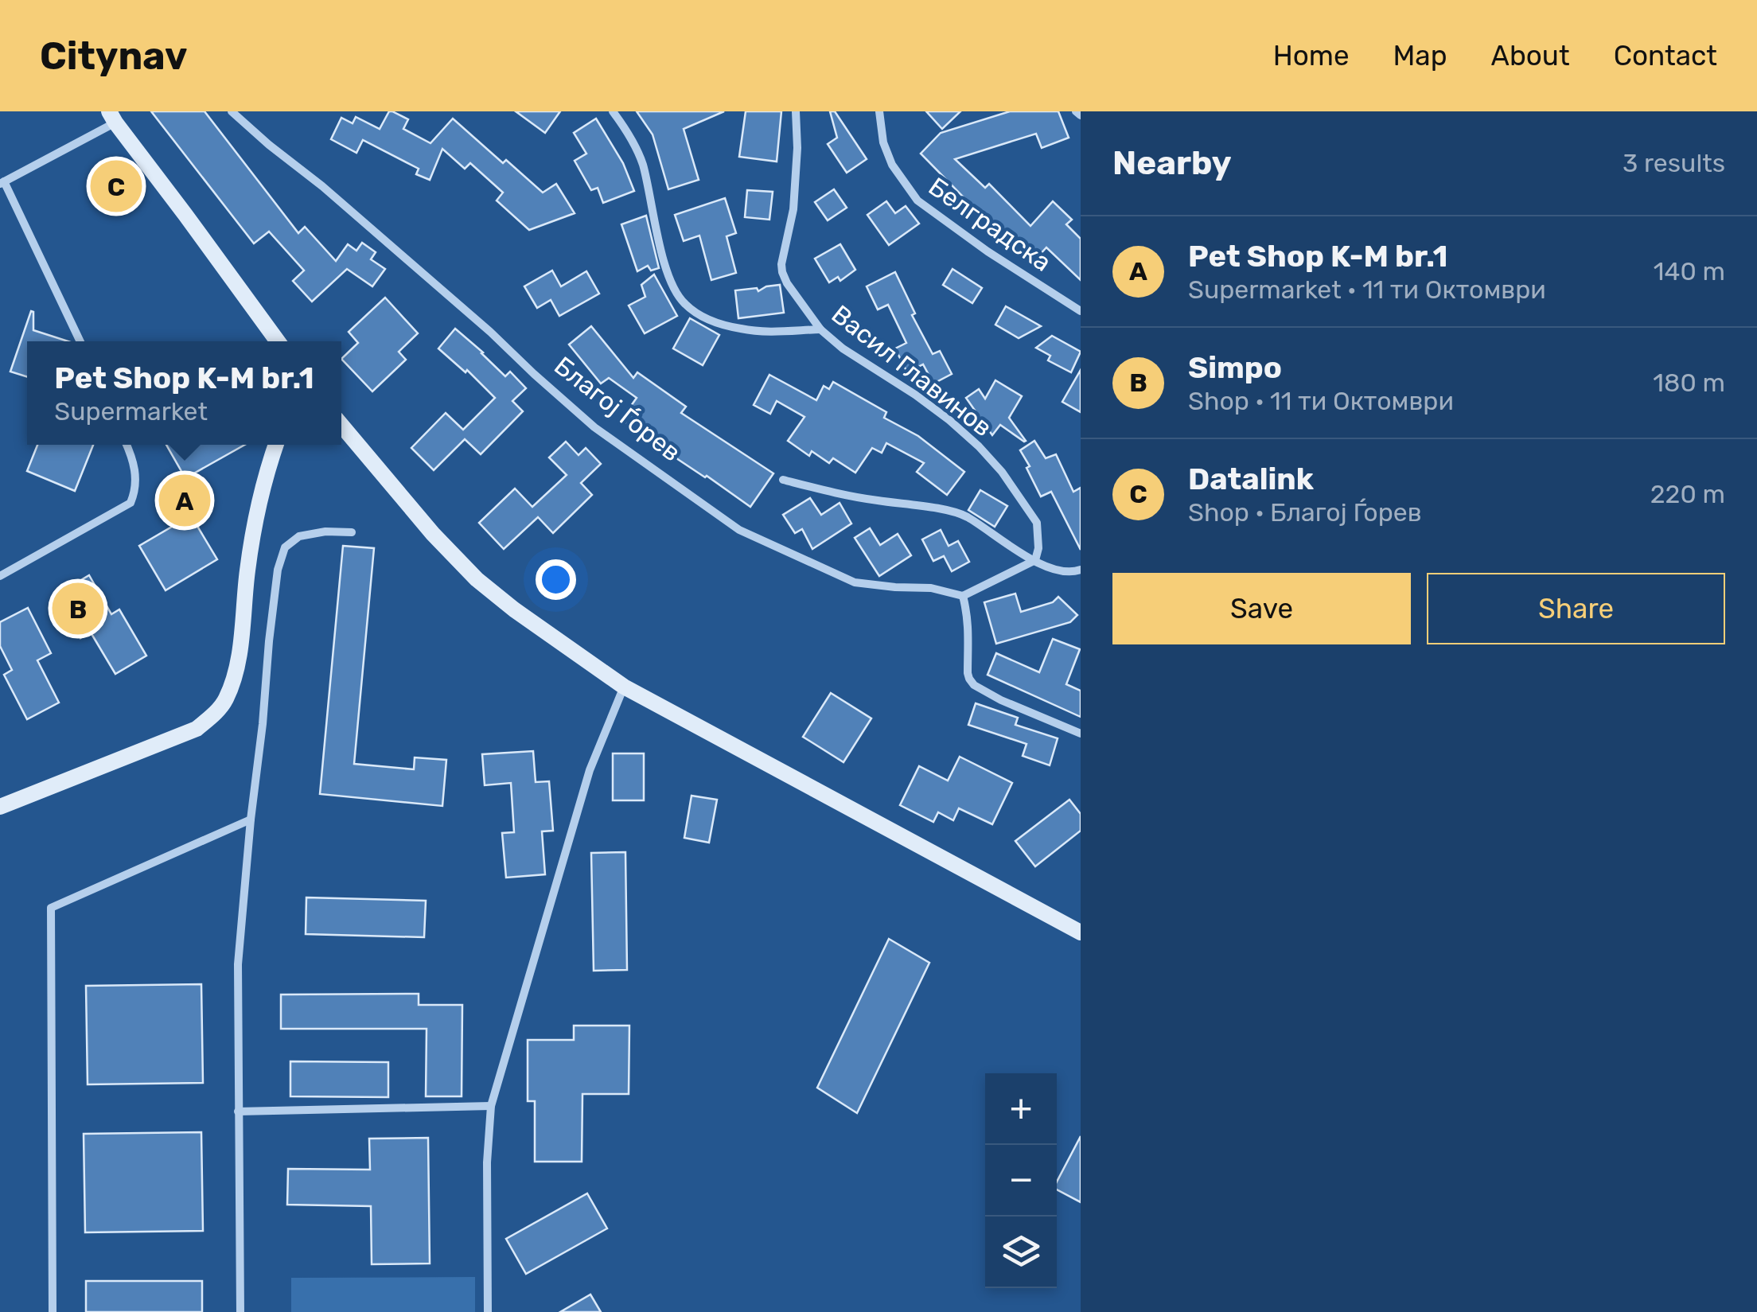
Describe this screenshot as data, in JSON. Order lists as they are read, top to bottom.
{
  "streets": {
    "street": ["Белградска", "Васил Главинов", "Благој Ѓорев"]
  },
  "page": {
    "header": "Citynav",
    "nav": [
      "Home",
      "Map",
      "About",
      "Contact"
    ],
    "heading": ["Nearby", "3 results"],
    "pins": ["C", "A", "B"],
    "list": [
      {
        "mark": "A",
        "name": "Pet Shop K-M br.1",
        "note": "Supermarket · 11 ти Октомври",
        "value": "140 m"
      },
      {
        "mark": "B",
        "name": "Simpo",
        "note": "Shop · 11 ти Октомври",
        "value": "180 m"
      },
      {
        "mark": "C",
        "name": "Datalink",
        "note": "Shop · Благој Ѓорев",
        "value": "220 m"
      }
    ],
    "popup": ["Pet Shop K-M br.1", "Supermarket"],
    "buttons": ["Save", "Share"],
    "map_buttons": ["+", "−"]
  }
}
